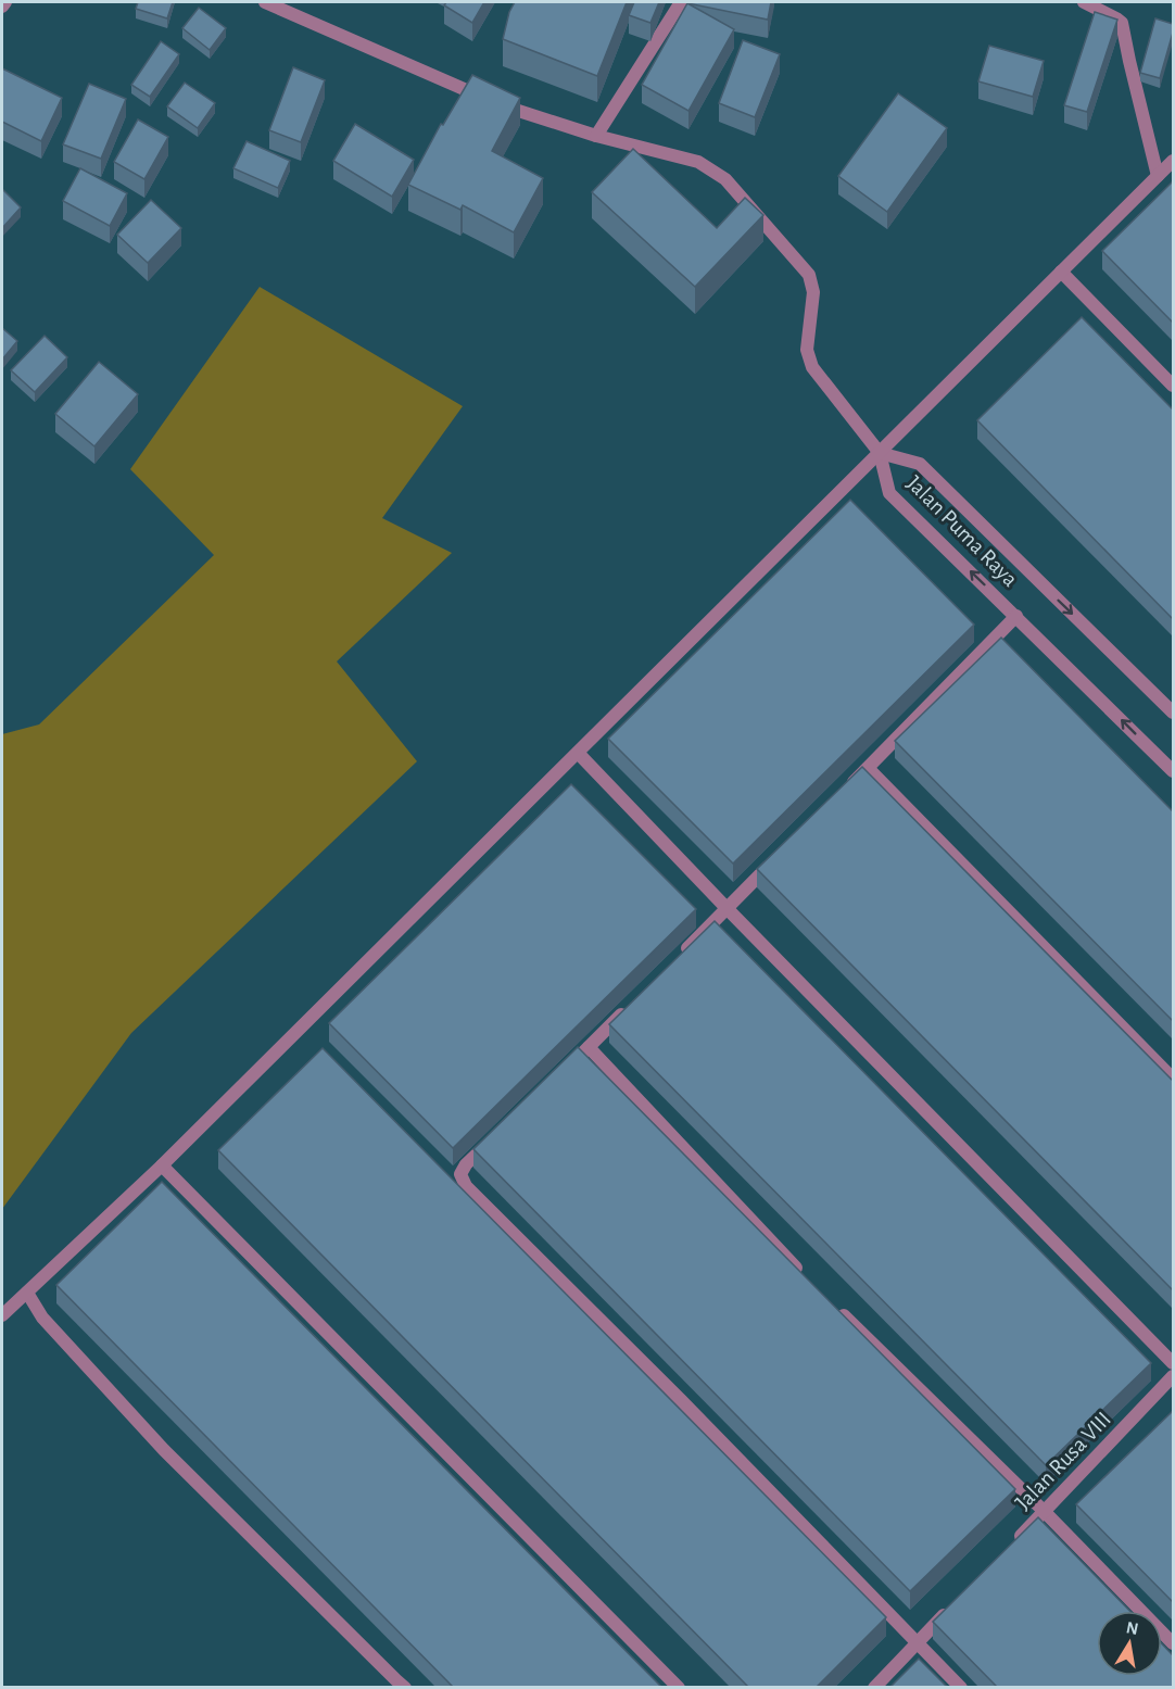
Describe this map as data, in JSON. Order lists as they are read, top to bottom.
{
  "streets": {
    "street": ["Jalan Puma Raya", "Jalan Rusa VIII"]
  },
  "north": "top"
}
